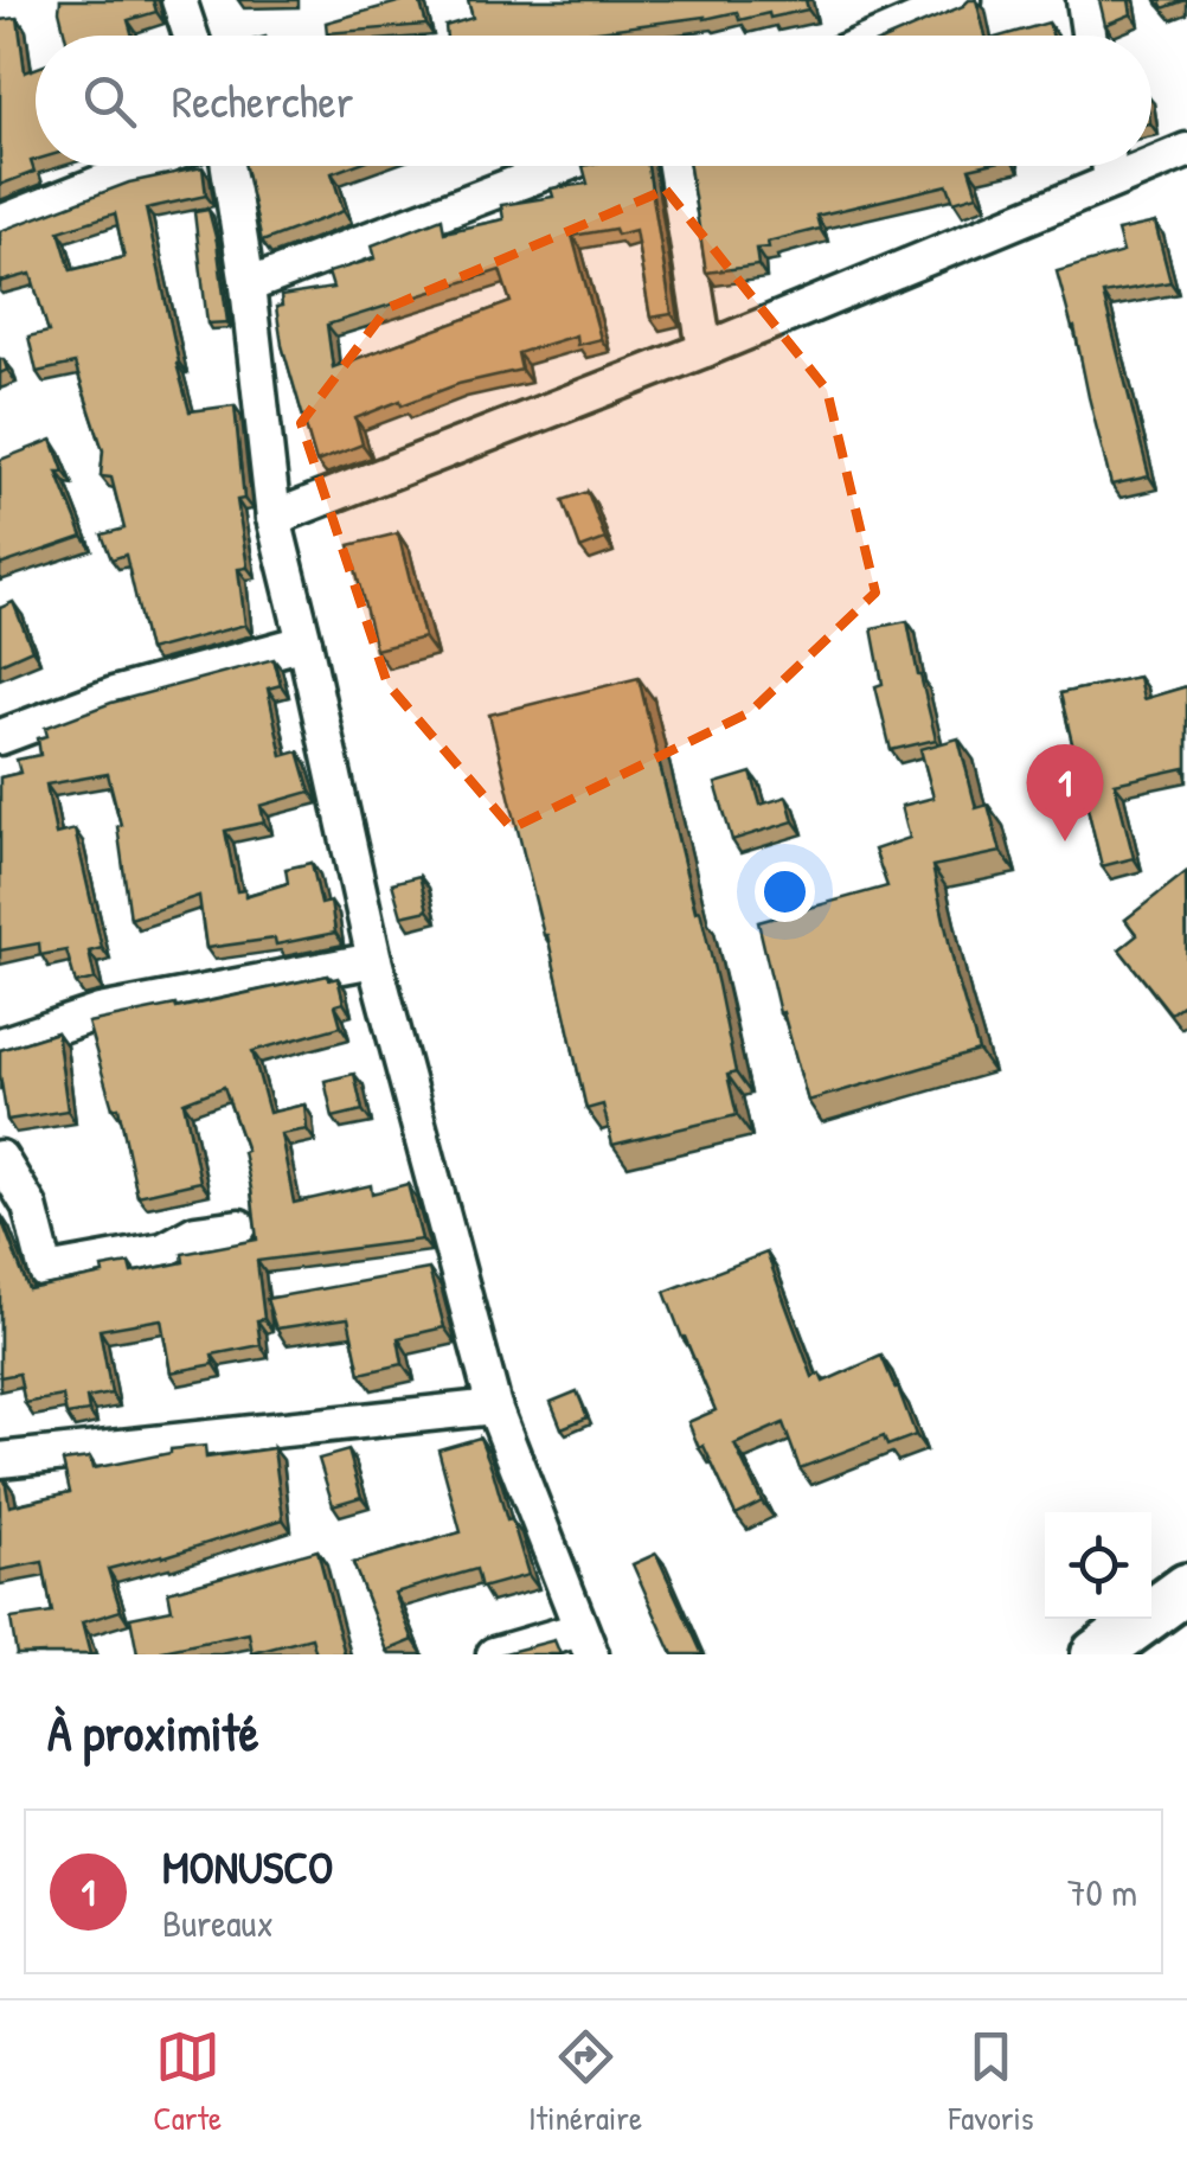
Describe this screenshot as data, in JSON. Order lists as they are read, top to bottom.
{
  "page": {
    "search": "Rechercher",
    "pins": "1",
    "heading": "À proximité",
    "list": [
      {
        "mark": "1",
        "name": "MONUSCO",
        "note": "Bureaux",
        "value": "70 m"
      }
    ],
    "nav": ["Carte", "Itinéraire", "Favoris"]
  }
}
